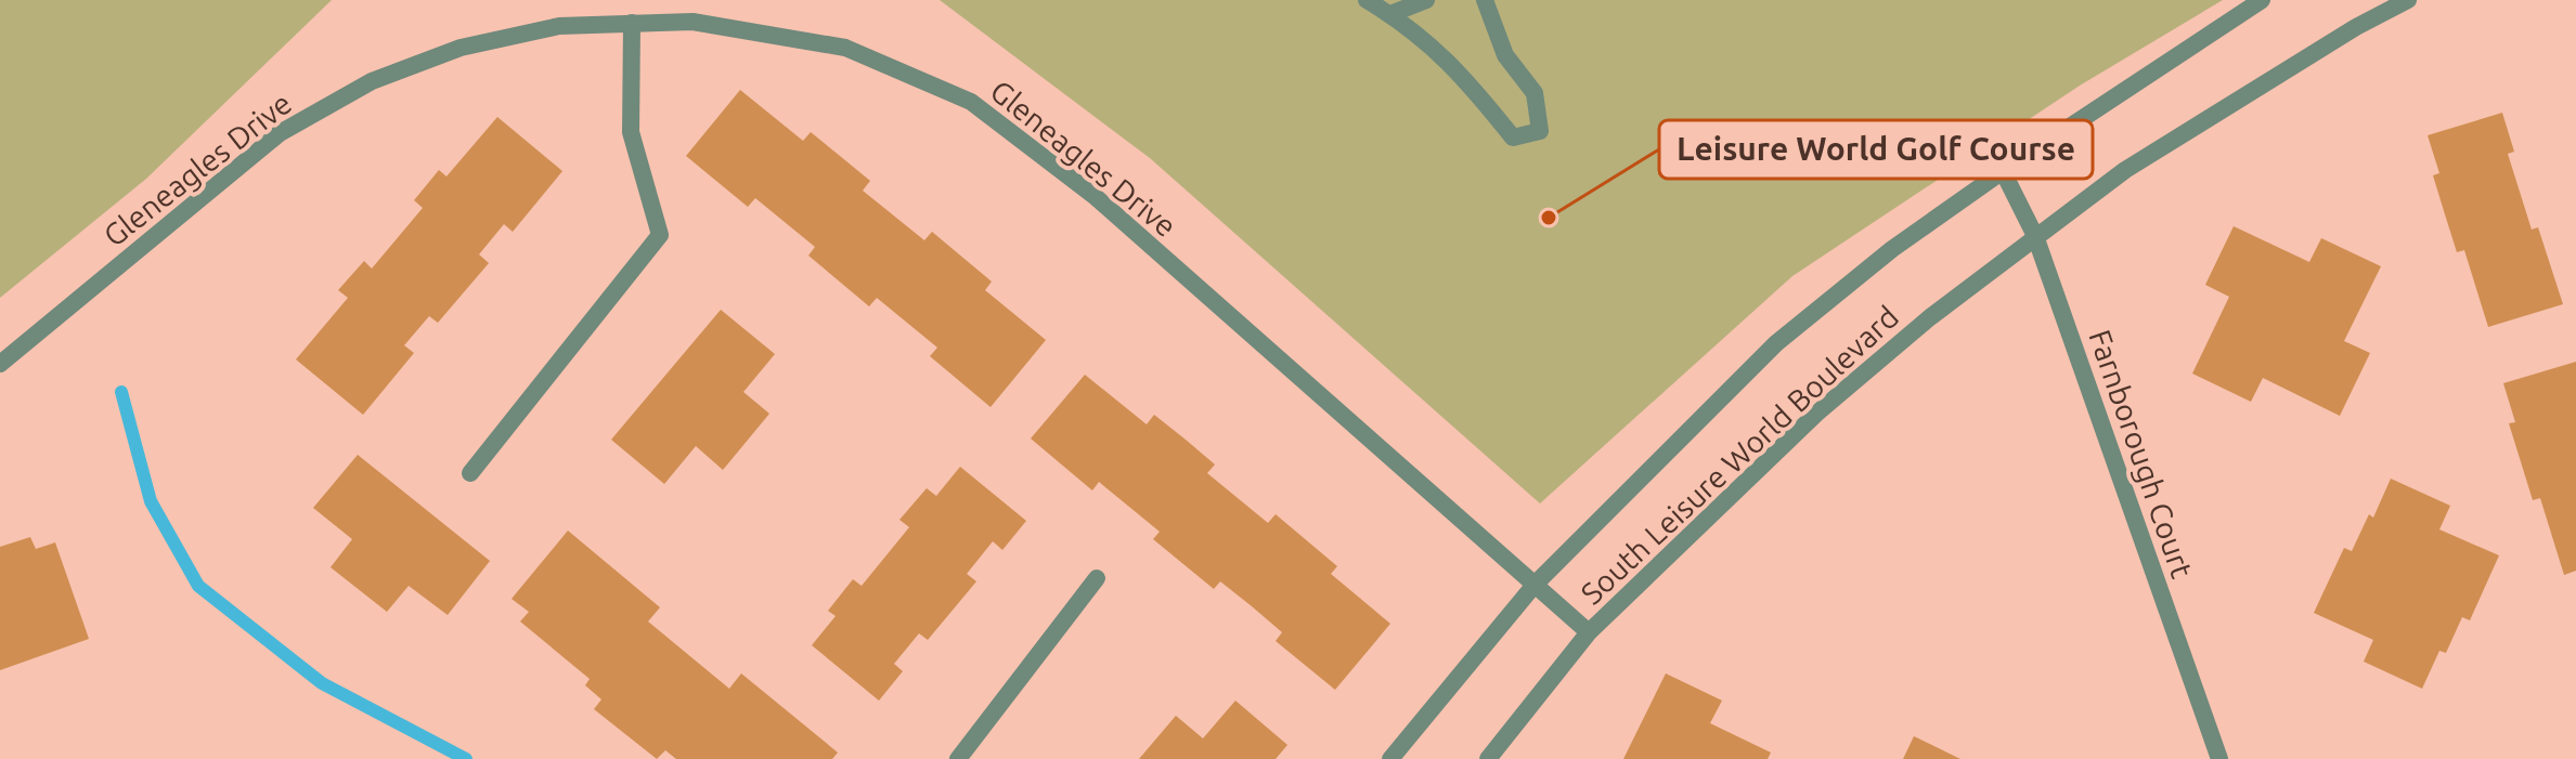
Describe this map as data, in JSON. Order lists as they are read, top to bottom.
{
  "streets": {
    "street": ["Gleneagles Drive", "Farnborough Court", "South Leisure World Boulevard"]
  },
  "crossings": [
    ["Gleneagles Drive", "South Leisure World Boulevard"],
    ["Farnborough Court", "South Leisure World Boulevard"]
  ],
  "places": ["Leisure World Golf Course"]
}
